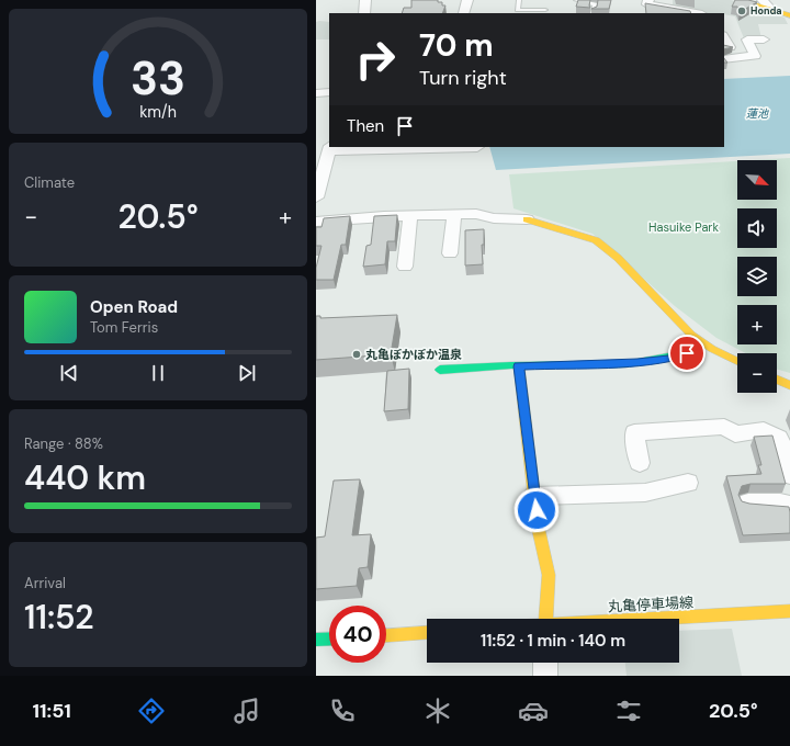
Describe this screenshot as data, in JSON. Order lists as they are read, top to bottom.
{
  "streets": {
    "street": ["丸亀停車場線"]
  },
  "water": ["蓮池"],
  "parks": ["Hasuike Park"],
  "places": ["Honda", "丸亀ぽかぽか温泉"],
  "north": "bottom right",
  "page": {
    "turn": ["70 m", "Turn right"],
    "then": "Then",
    "tile": [
      "Climate",
      ["Range · 88%", "440 km"],
      ["Arrival", "11:52"]
    ],
    "map_buttons": ["+", "−"],
    "heat": ["−", "20.5°", "+"],
    "song": ["Open Road", "Tom Ferris"],
    "limit": "40",
    "trip": "11:52 · 1 min · 140 m",
    "tabs": ["11:51", "20.5°"],
    "gauge": ["33", "km/h"]
  }
}
